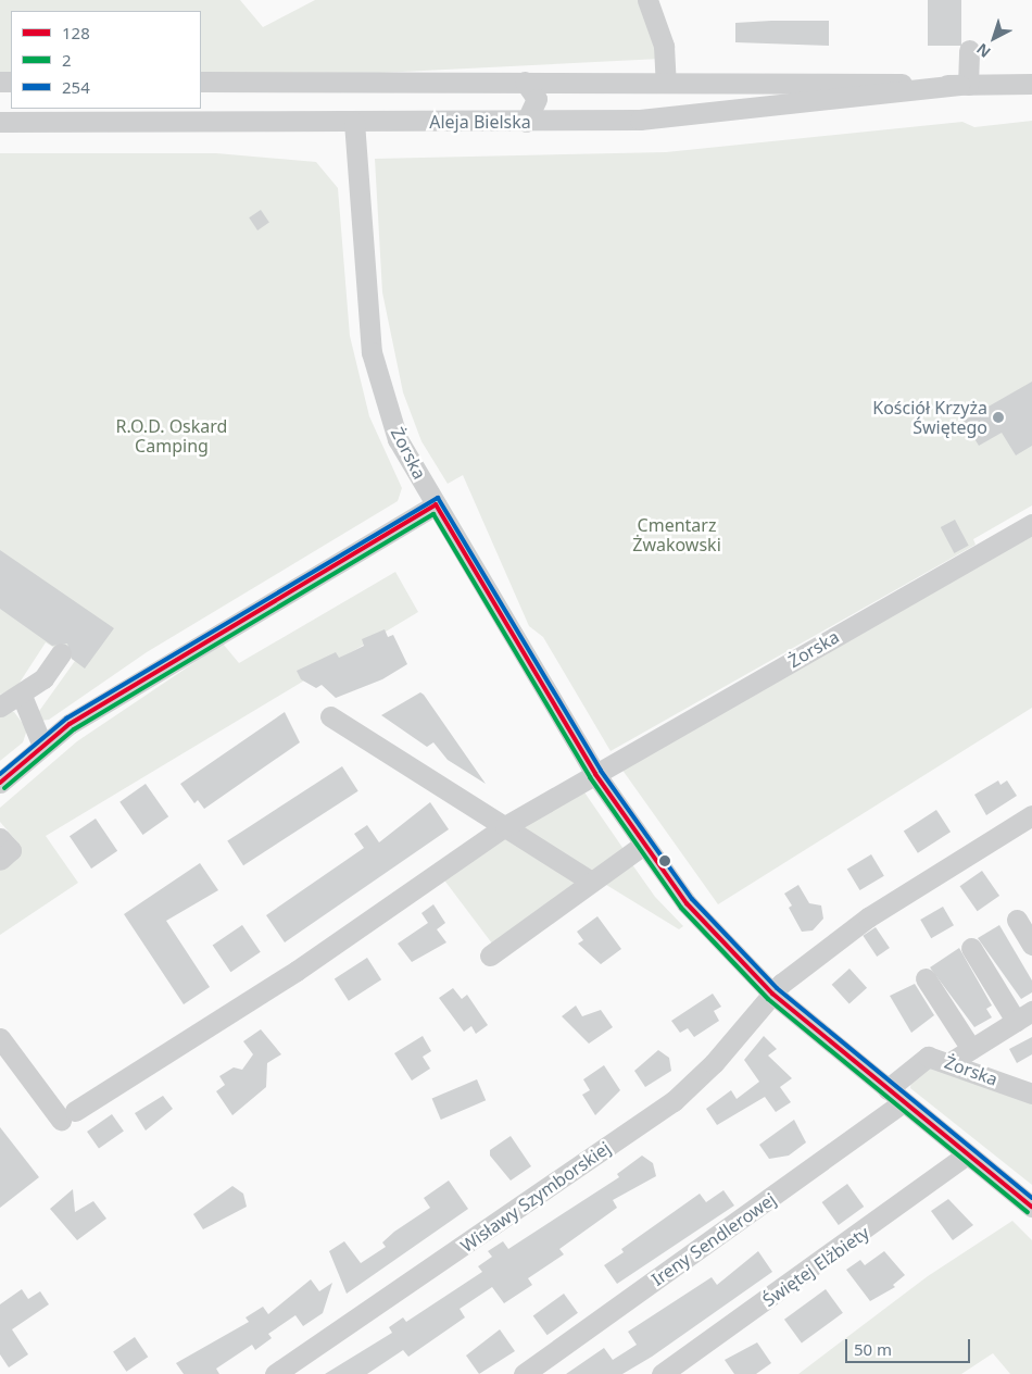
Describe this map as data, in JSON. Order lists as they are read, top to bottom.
{
  "streets": {
    "street": [
      "Aleja Bielska",
      "Żorska",
      "Wisławy Szymborskiej",
      "Ireny Sendlerowej",
      "Świętej Elżbiety"
    ]
  },
  "crossings": [
    ["Aleja Bielska", "Żorska"],
    ["Żorska", "Wisławy Szymborskiej"],
    ["Żorska", "Ireny Sendlerowej"],
    ["Żorska", "Świętej Elżbiety"]
  ],
  "parks": ["R.O.D. Oskard Camping", "Cmentarz Żwakowski"],
  "places": ["Kościół Krzyża Świętego"],
  "lines": ["transit line 254", "transit line 128", "transit line 2"],
  "legend": ["128", "2", "254"],
  "scale_bar": "50 m",
  "north": "bottom left"
}
